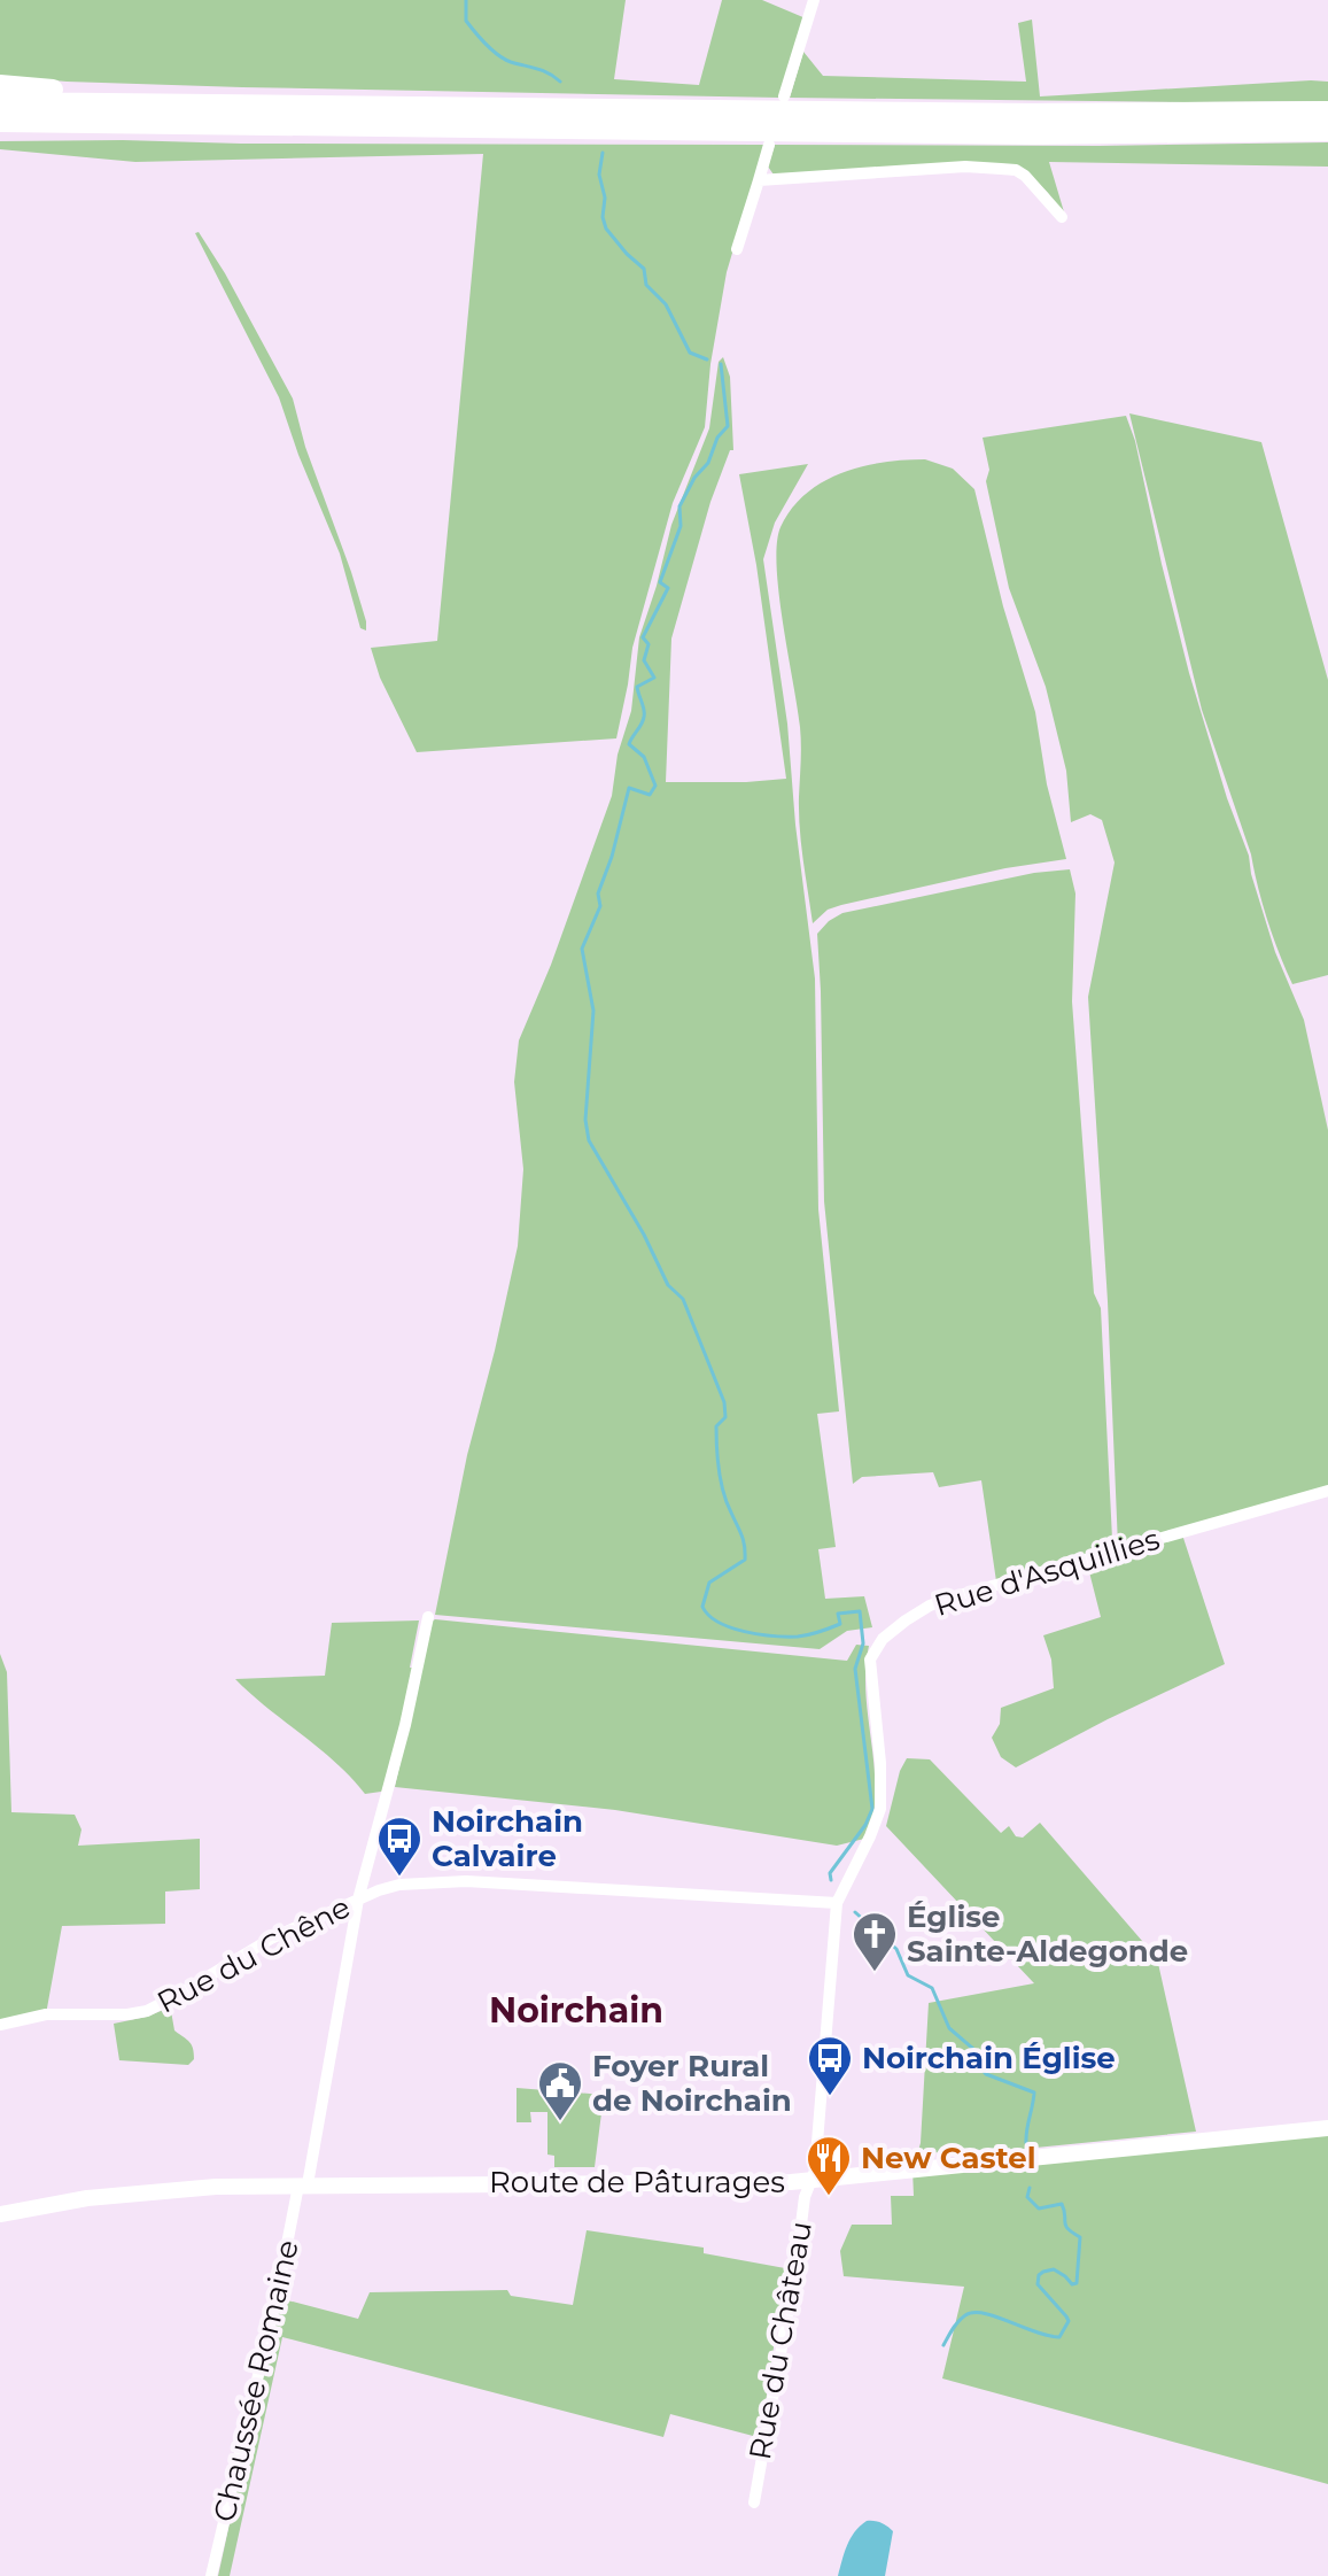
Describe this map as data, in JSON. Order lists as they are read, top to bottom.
{
  "streets": {
    "main road": ["Route de Pâturages"],
    "street": [
      "Rue d'Asquillies",
      "Rue du Chêne",
      "Rue du Château",
      "Chaussée Romaine"
    ]
  },
  "crossings": [
    ["Rue d'Asquillies", "Rue du Chêne"],
    ["Rue d'Asquillies", "Rue du Château"],
    ["Rue du Chêne", "Rue du Château"],
    ["Rue du Chêne", "Chaussée Romaine"],
    ["Route de Pâturages", "Rue du Château"],
    ["Route de Pâturages", "Chaussée Romaine"]
  ],
  "districts": ["Noirchain"],
  "places": {
    "bus stop": ["Noirchain Calvaire", "Noirchain Église"],
    "church": ["Église Sainte-Aldegonde"],
    "public building": ["Foyer Rural de Noirchain"],
    "restaurant": ["New Castel"]
  }
}
